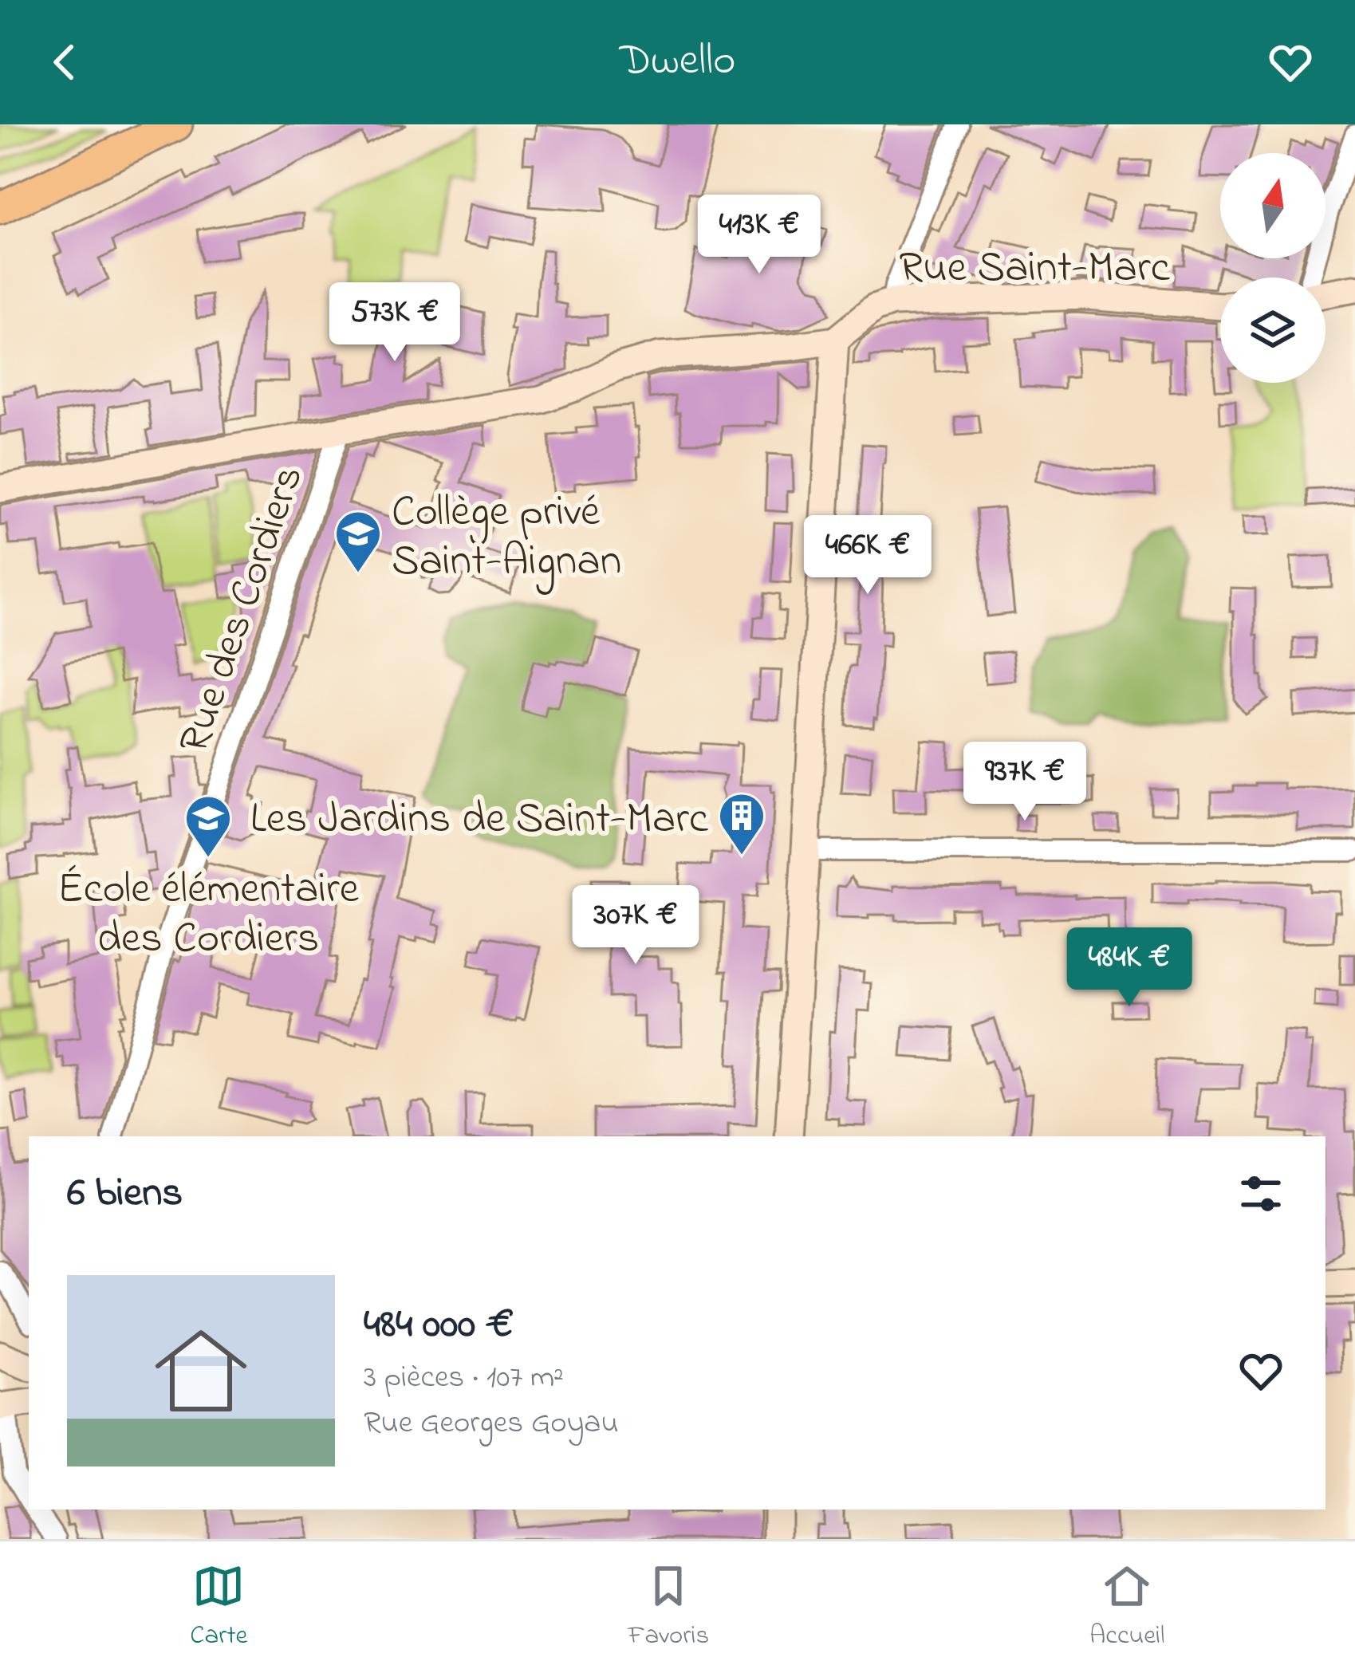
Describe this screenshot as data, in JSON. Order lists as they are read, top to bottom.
{
  "streets": {
    "street": ["Rue Saint-Marc", "Rue des Cordiers"]
  },
  "places": {
    "school or university": ["Collège privé Saint-Aignan", "École élémentaire des Cordiers"],
    "building": ["Les Jardins de Saint-Marc"]
  },
  "north": "top",
  "page": {
    "header": "Dwello",
    "price": [
      "413K €",
      "573K €",
      "466K €",
      "937K €",
      "307K €",
      "484K €"
    ],
    "heading": "6 biens",
    "list": [
      {
        "name": "484 000 €",
        "note": "3 pièces · 107 m² · Rue Georges Goyau"
      }
    ],
    "tabs": ["Carte", "Favoris", "Accueil"]
  }
}
